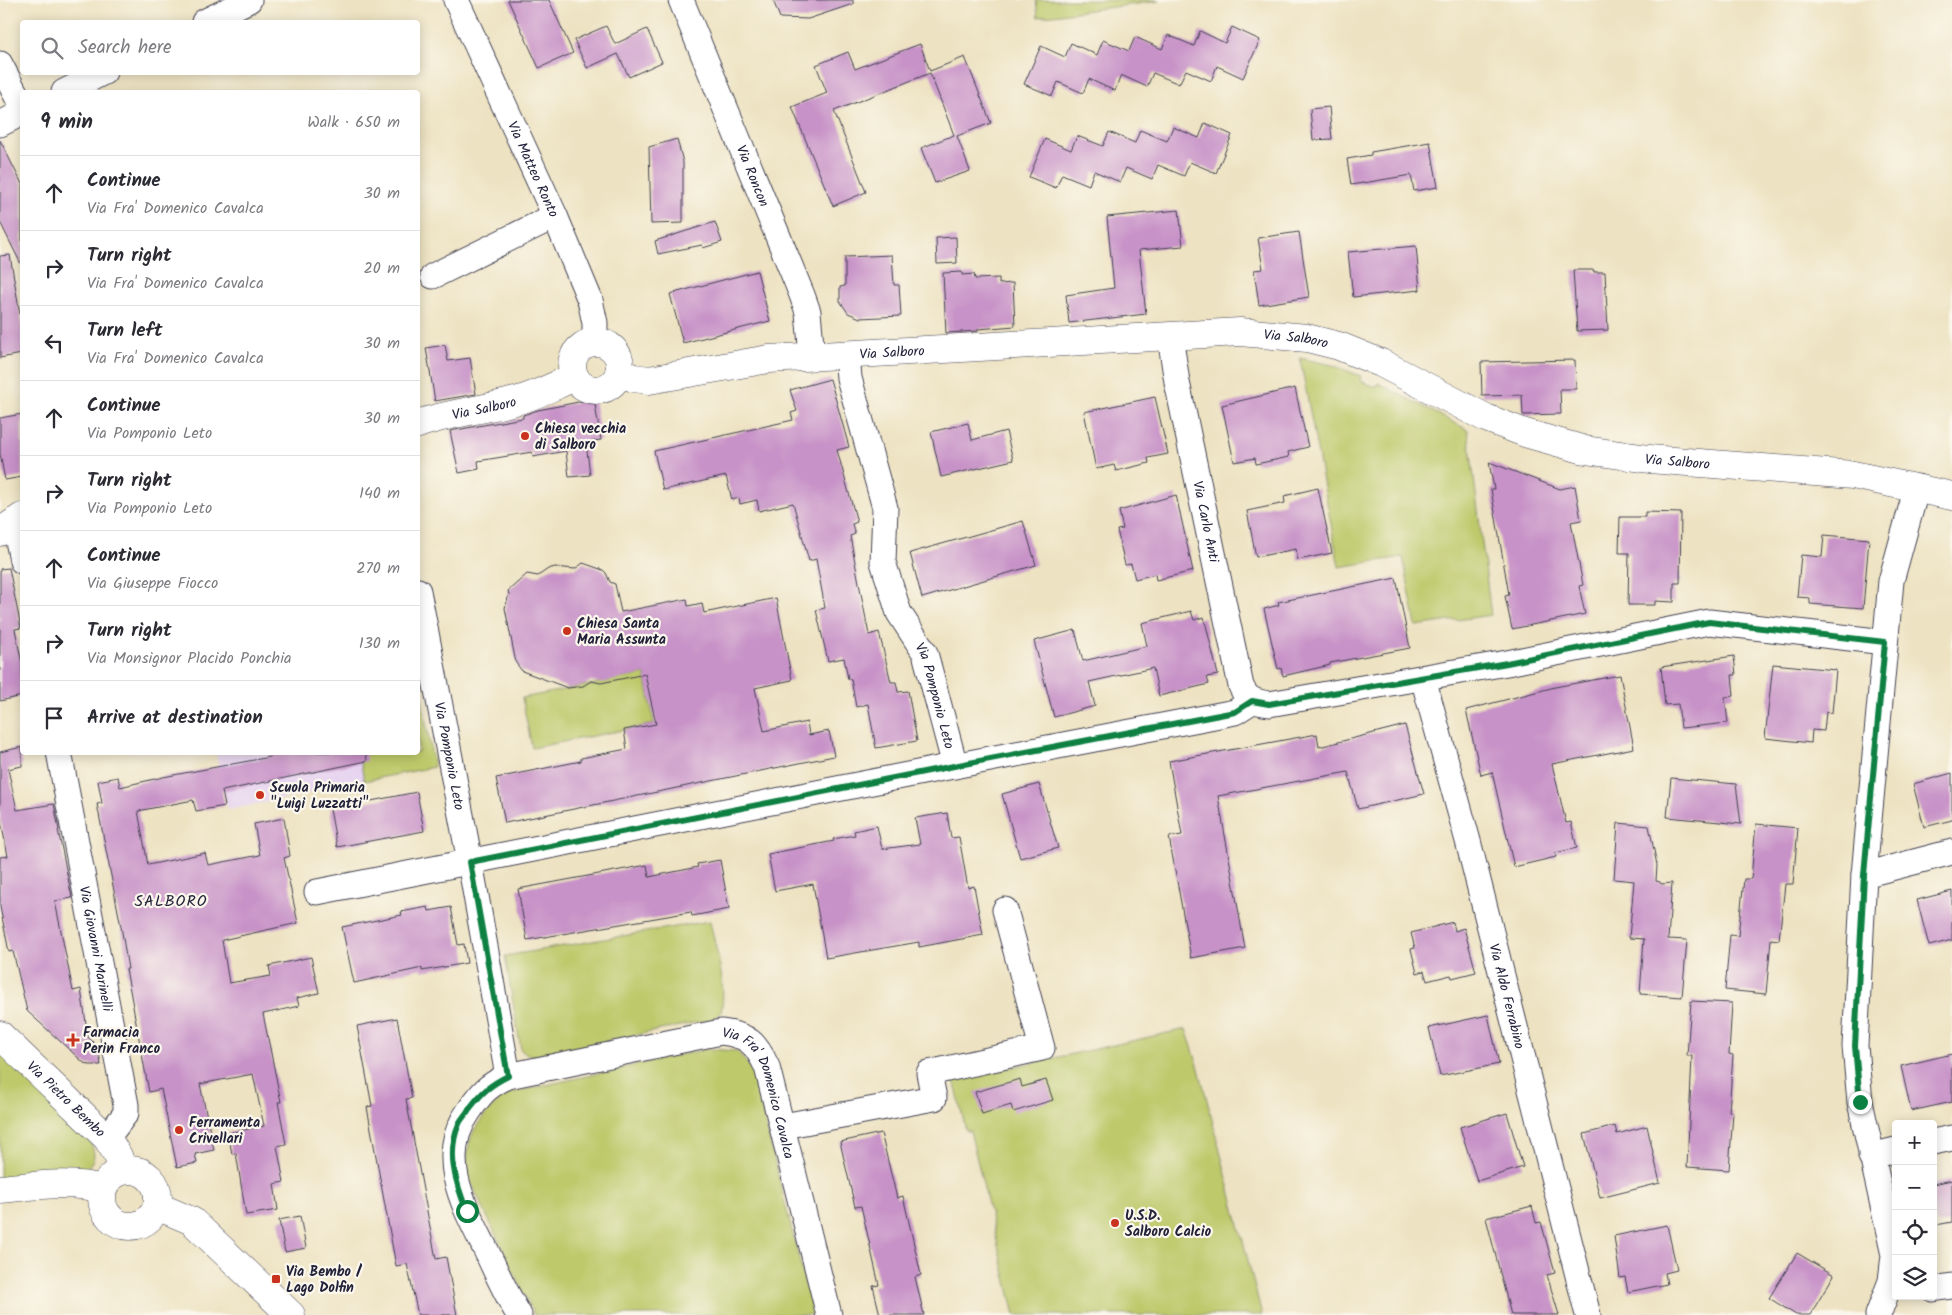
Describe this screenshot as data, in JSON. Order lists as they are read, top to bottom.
{
  "streets": {
    "street": [
      "Via Matteo Ronto",
      "Via Roncon",
      "Via Salboro",
      "Via Carlo Anti",
      "Via Pomponio Leto",
      "Via Giovanni Marinelli",
      "Via Aldo Ferrabino",
      "Via Pietro Bembo",
      "Via Fra' Domenico Cavalca"
    ]
  },
  "crossings": [
    ["Via Matteo Ronto", "Via Salboro"],
    ["Via Roncon", "Via Salboro"],
    ["Via Salboro", "Via Carlo Anti"],
    ["Via Salboro", "Via Pomponio Leto"],
    ["Via Pomponio Leto", "Via Fra' Domenico Cavalca"],
    ["Via Giovanni Marinelli", "Via Pietro Bembo"]
  ],
  "districts": ["SALBORO"],
  "places": {
    "other": [
      "Chiesa vecchia di Salboro",
      "Chiesa Santa Maria Assunta",
      "Scuola Primaria \"Luigi Luzzatti\"",
      "Ferramenta Crivellari",
      "U.S.D. Salboro Calcio"
    ],
    "health": ["Farmacia Perin Franco"],
    "transit": ["Via Bembo / Lago Dolfin"]
  },
  "page": {
    "search": "Search here",
    "heading": ["9 min", "Walk · 650 m"],
    "list": [
      ["Continue", "Via Fra' Domenico Cavalca", "30 m"],
      ["Turn right", "Via Fra' Domenico Cavalca", "20 m"],
      ["Turn left", "Via Fra' Domenico Cavalca", "30 m"],
      ["Continue", "Via Pomponio Leto", "30 m"],
      ["Turn right", "Via Pomponio Leto", "140 m"],
      ["Continue", "Via Giuseppe Fiocco", "270 m"],
      ["Turn right", "Via Monsignor Placido Ponchia", "130 m"],
      "Arrive at destination"
    ],
    "map_buttons": ["+", "−"]
  }
}
